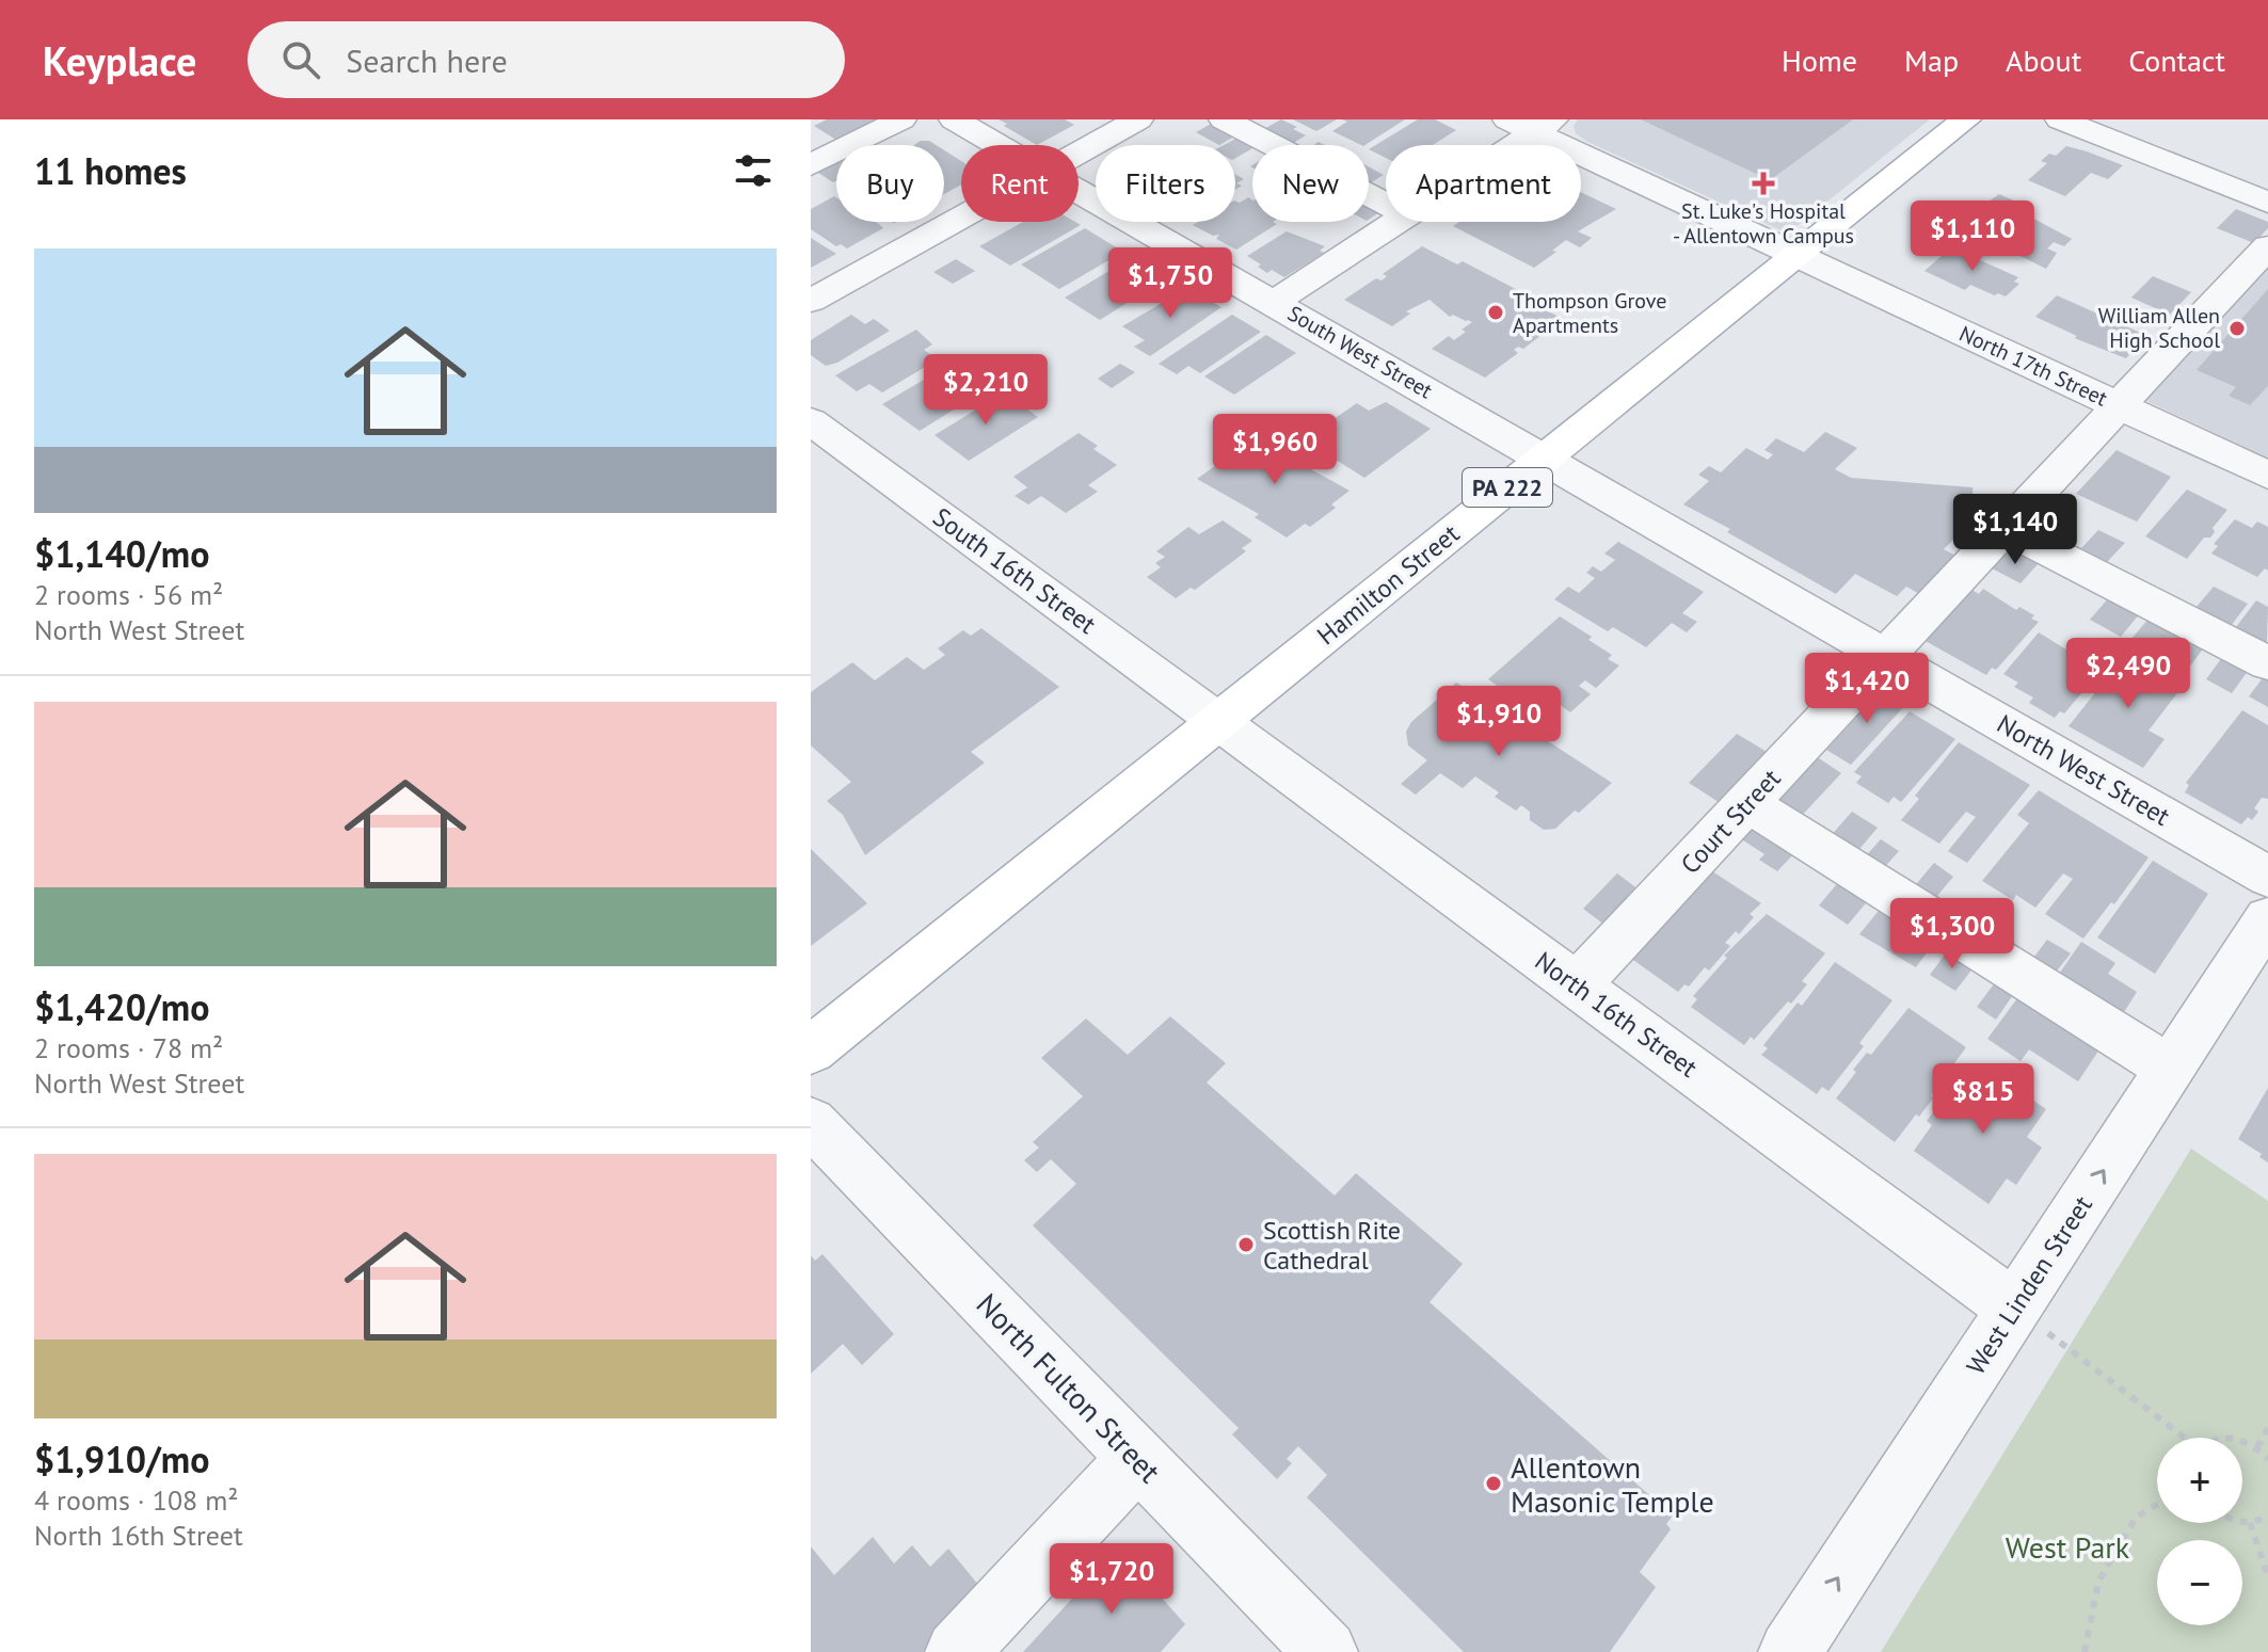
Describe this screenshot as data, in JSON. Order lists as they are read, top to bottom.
{
  "streets": {
    "main road": ["PA 222", "Hamilton Street"],
    "street": [
      "South West Street",
      "North 17th Street",
      "South 16th Street",
      "North West Street",
      "Court Street",
      "North 16th Street",
      "West Linden Street",
      "North Fulton Street"
    ]
  },
  "crossings": [
    ["South West Street", "Hamilton Street"],
    ["South West Street", "North West Street"],
    ["North 17th Street", "Hamilton Street"],
    ["North 17th Street", "Court Street"],
    ["South 16th Street", "Hamilton Street"],
    ["South 16th Street", "North 16th Street"],
    ["Hamilton Street", "North West Street"],
    ["Hamilton Street", "North 16th Street"],
    ["North West Street", "Court Street"],
    ["Court Street", "North 16th Street"],
    ["North 16th Street", "West Linden Street"]
  ],
  "one_way": ["West Linden Street"],
  "parks": ["West Park"],
  "places": {
    "health": ["St. Luke's Hospital - Allentown Campus"],
    "other": [
      "Thompson Grove Apartments",
      "William Allen High School",
      "Scottish Rite Cathedral",
      "Allentown Masonic Temple"
    ]
  },
  "page": {
    "header": "Keyplace",
    "search": "Search here",
    "nav": [
      "Home",
      "Map",
      "About",
      "Contact"
    ],
    "heading": "11 homes",
    "chip": [
      "Buy",
      "Rent",
      "Filters",
      "New",
      "Apartment"
    ],
    "price": [
      "$1,110",
      "$1,750",
      "$2,210",
      "$1,960",
      "$1,140",
      "$2,490",
      "$1,420",
      "$1,910",
      "$1,300",
      "$815",
      "$1,720"
    ],
    "list": [
      {
        "name": "$1,140/mo",
        "note": "2 rooms · 56 m² · North West Street"
      },
      {
        "name": "$1,420/mo",
        "note": "2 rooms · 78 m² · North West Street"
      },
      {
        "name": "$1,910/mo",
        "note": "4 rooms · 108 m² · North 16th Street"
      }
    ],
    "map_buttons": ["+", "−"]
  }
}
